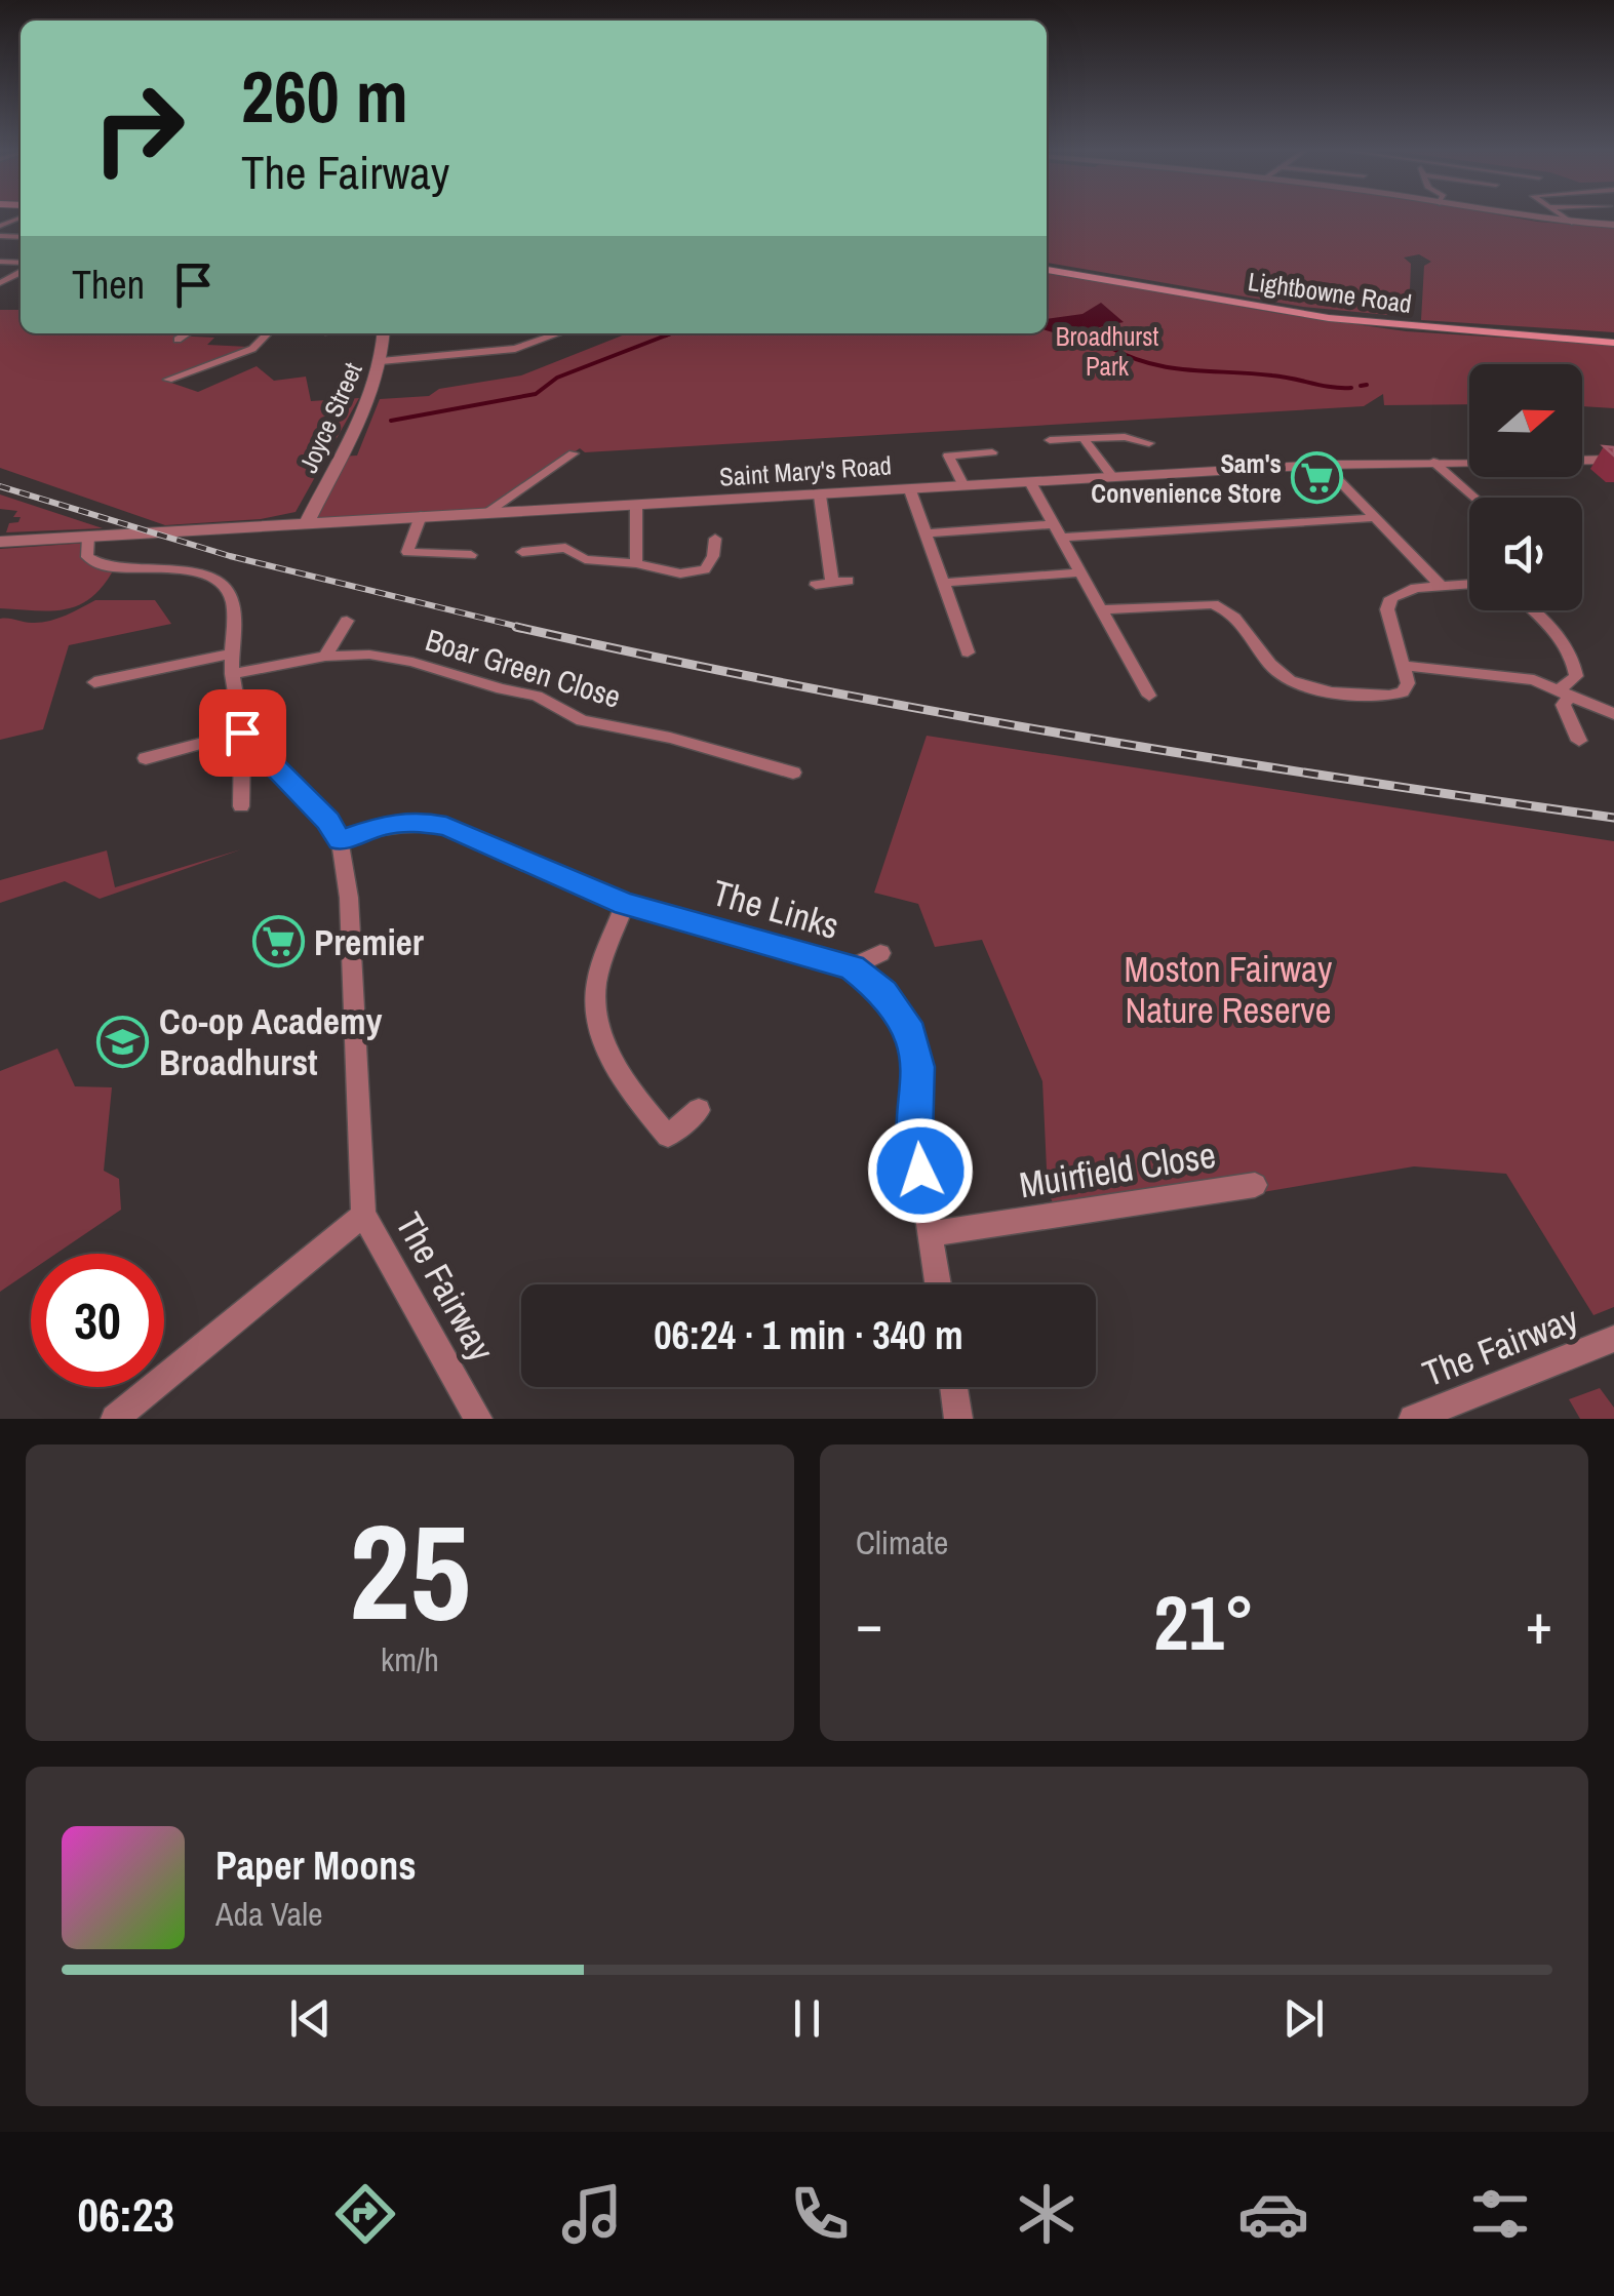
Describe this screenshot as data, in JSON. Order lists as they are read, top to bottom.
{
  "streets": {
    "main road": ["Lightbowne Road"],
    "street": [
      "Joyce Street",
      "Saint Mary's Road",
      "Boar Green Close",
      "The Links",
      "Muirfield Close",
      "The Fairway"
    ]
  },
  "crossings": [
    ["Joyce Street", "Saint Mary's Road"],
    ["The Links", "Muirfield Close"],
    ["The Links", "The Fairway"]
  ],
  "parks": ["Broadhurst Park", "Moston Fairway Nature Reserve"],
  "places": {
    "supermarket": ["Sam's Convenience Store", "Premier"],
    "school or university": ["Co-op Academy Broadhurst"]
  },
  "north": "right",
  "page": {
    "turn": ["260 m", "The Fairway"],
    "then": "Then",
    "limit": "30",
    "trip": "06:24 · 1 min · 340 m",
    "tile": [
      ["25", "km/h"],
      "Climate"
    ],
    "heat": ["−", "21°", "+"],
    "song": ["Paper Moons", "Ada Vale"],
    "tabs": "06:23"
  }
}
